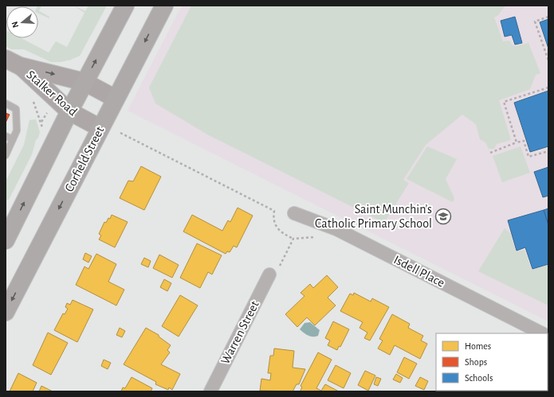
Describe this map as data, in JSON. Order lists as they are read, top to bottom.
{
  "streets": {
    "main road": ["Stalker Road", "Corfield Street"],
    "street": ["Isdell Place", "Warren Street"]
  },
  "crossings": [
    ["Stalker Road", "Corfield Street"]
  ],
  "places": {
    "school or university": ["Saint Munchin’s Catholic Primary School"]
  },
  "legend": ["Homes", "Shops", "Schools"],
  "north": "left"
}
